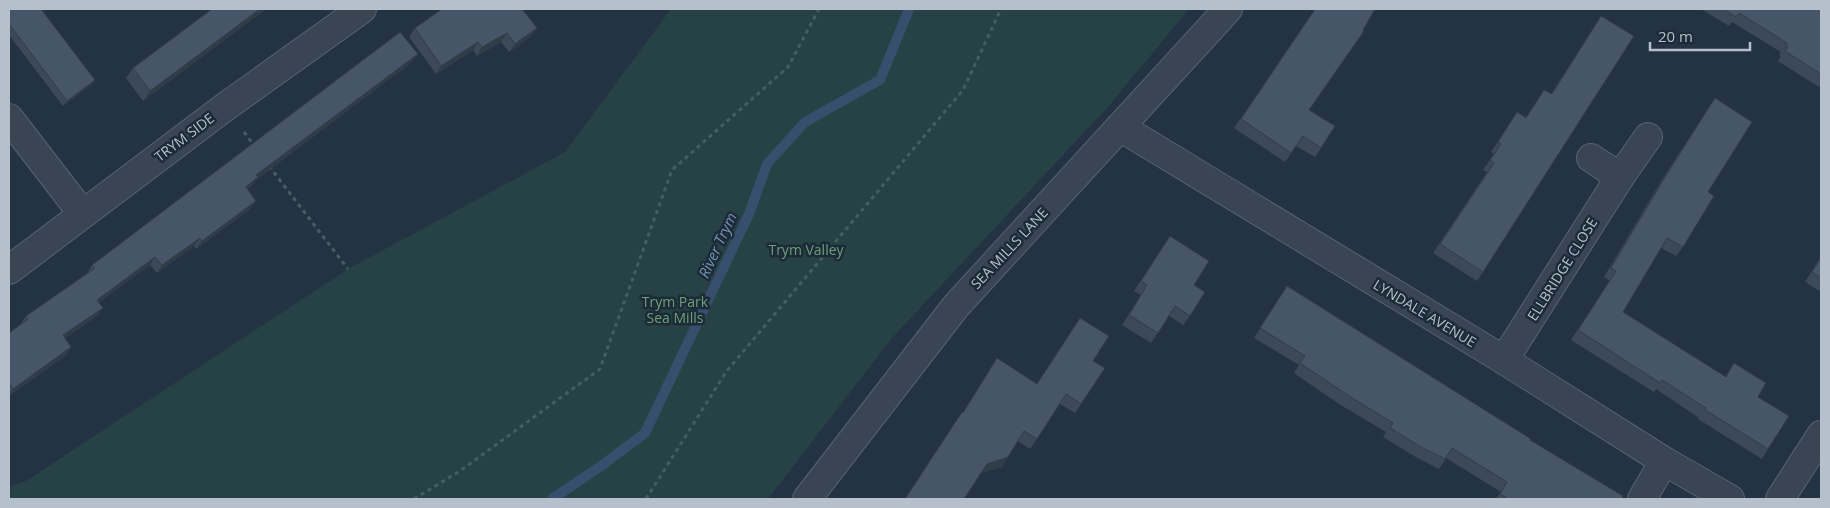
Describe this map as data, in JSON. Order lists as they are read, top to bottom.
{
  "streets": {
    "street": [
      "TRYM SIDE",
      "SEA MILLS LANE",
      "ELLBRIDGE CLOSE",
      "LYNDALE AVENUE"
    ]
  },
  "crossings": [
    ["SEA MILLS LANE", "LYNDALE AVENUE"],
    ["ELLBRIDGE CLOSE", "LYNDALE AVENUE"]
  ],
  "water": ["River Trym"],
  "parks": ["Trym Valley", "Trym Park Sea Mills"],
  "scale_bar": "20 m"
}
